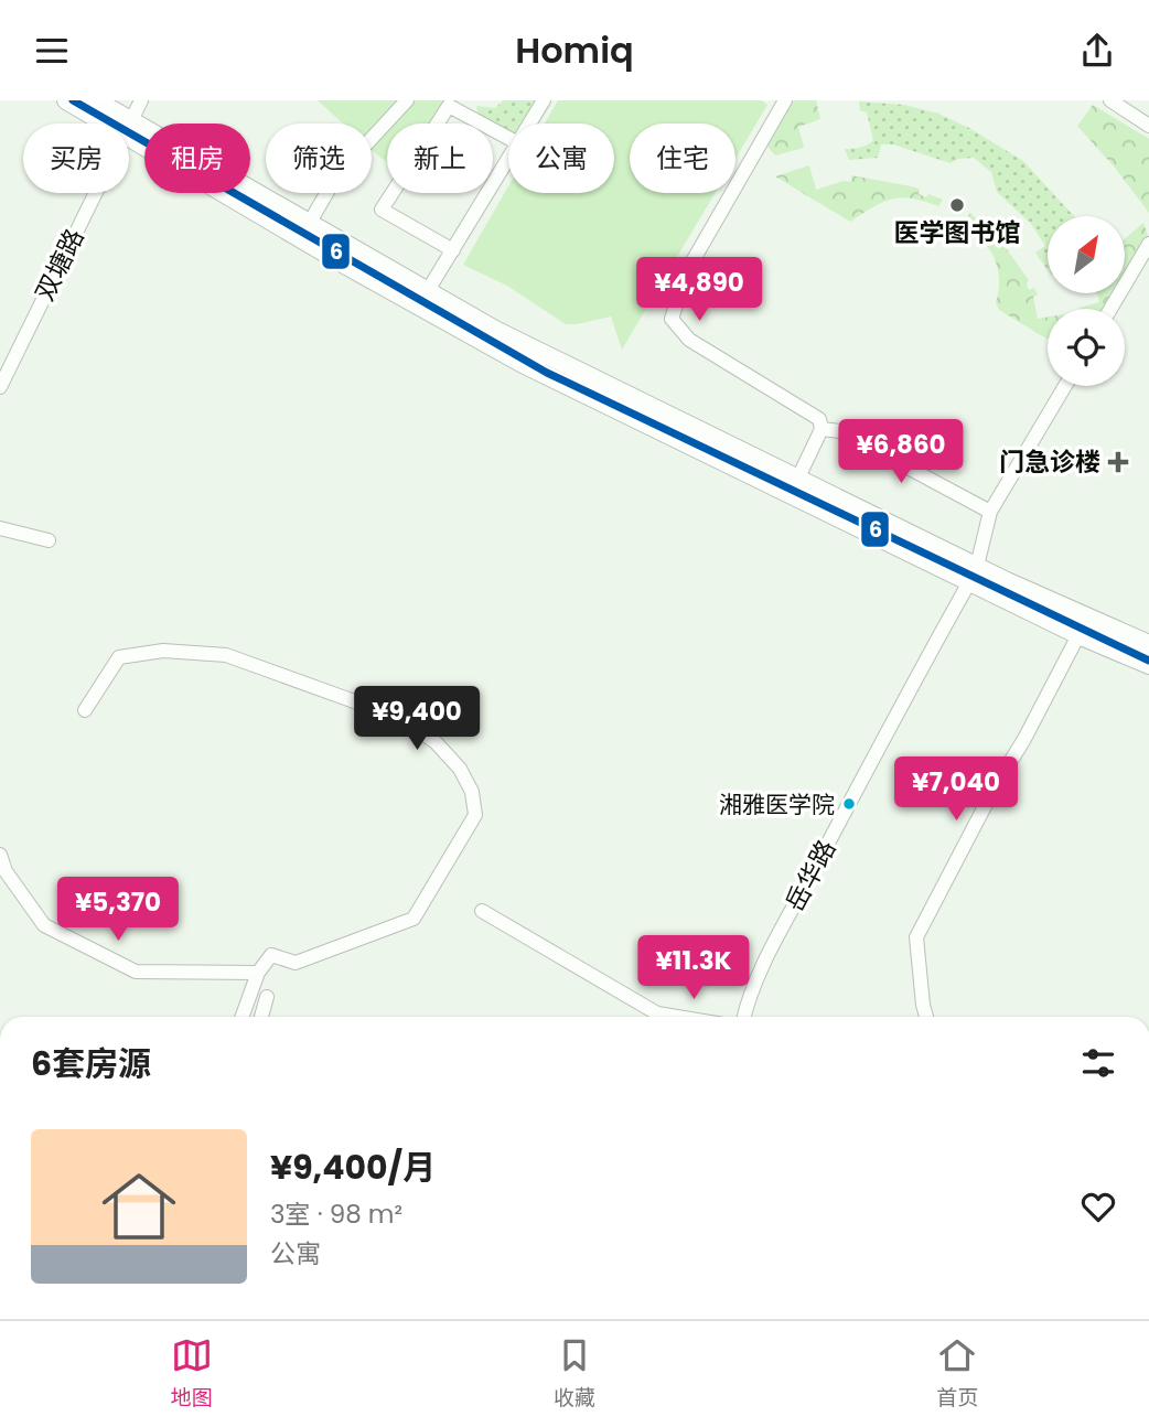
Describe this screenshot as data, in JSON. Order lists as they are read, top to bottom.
{
  "streets": {
    "street": ["双塘路", "岳华路"]
  },
  "places": {
    "other": ["医学图书馆", "湘雅医学院"],
    "health": ["门急诊楼"]
  },
  "lines": ["transit line 6"],
  "north": "top right",
  "page": {
    "header": "Homiq",
    "chip": [
      "买房",
      "租房",
      "筛选",
      "新上",
      "公寓",
      "住宅"
    ],
    "price": [
      "¥4,890",
      "¥6,860",
      "¥9,400",
      "¥7,040",
      "¥5,370",
      "¥11.3K"
    ],
    "heading": "6套房源",
    "list": [
      {
        "name": "¥9,400/月",
        "note": "3室 · 98 m² · 公寓"
      }
    ],
    "tabs": ["地图", "收藏", "首页"]
  }
}
